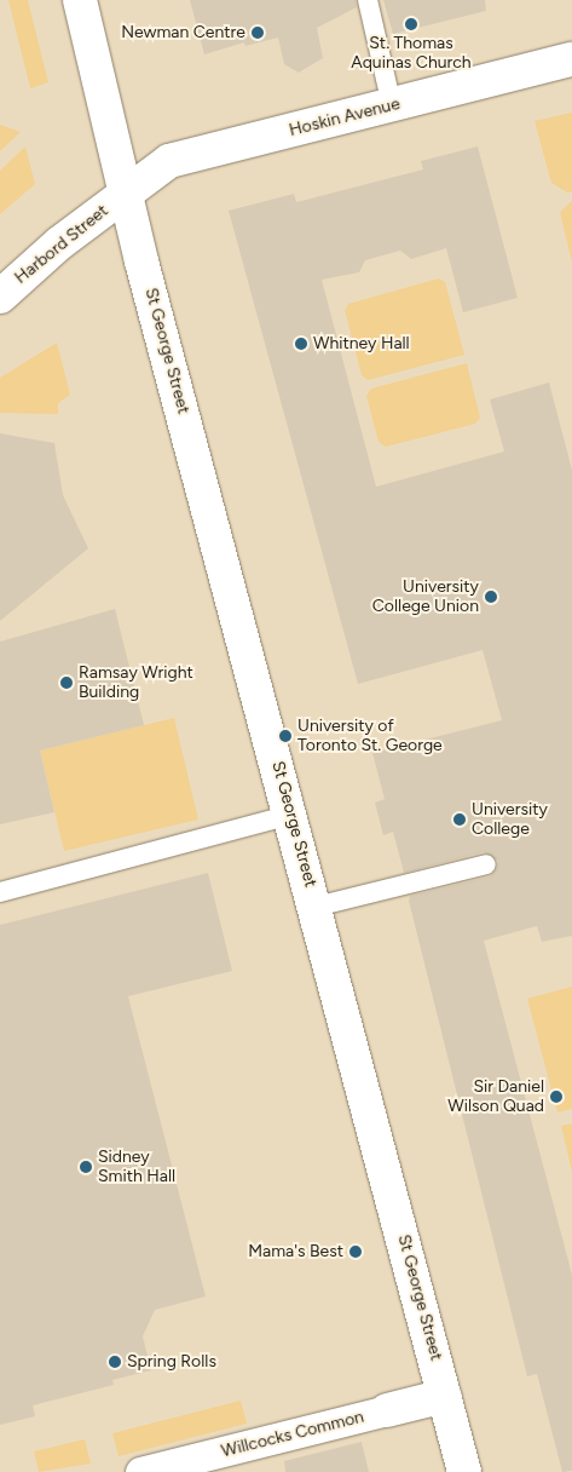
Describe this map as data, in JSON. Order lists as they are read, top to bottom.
{
  "streets": {
    "street": [
      "Hoskin Avenue",
      "Harbord Street",
      "St George Street",
      "Willcocks Common"
    ]
  },
  "crossings": [
    ["Hoskin Avenue", "Harbord Street"],
    ["Hoskin Avenue", "St George Street"],
    ["Harbord Street", "St George Street"],
    ["St George Street", "Willcocks Common"]
  ],
  "places": [
    "St. Thomas Aquinas Church",
    "Newman Centre",
    "Whitney Hall",
    "University College Union",
    "Ramsay Wright Building",
    "University of Toronto St. George",
    "University College",
    "Sir Daniel Wilson Quad",
    "Sidney Smith Hall",
    "Mama's Best",
    "Spring Rolls"
  ]
}
